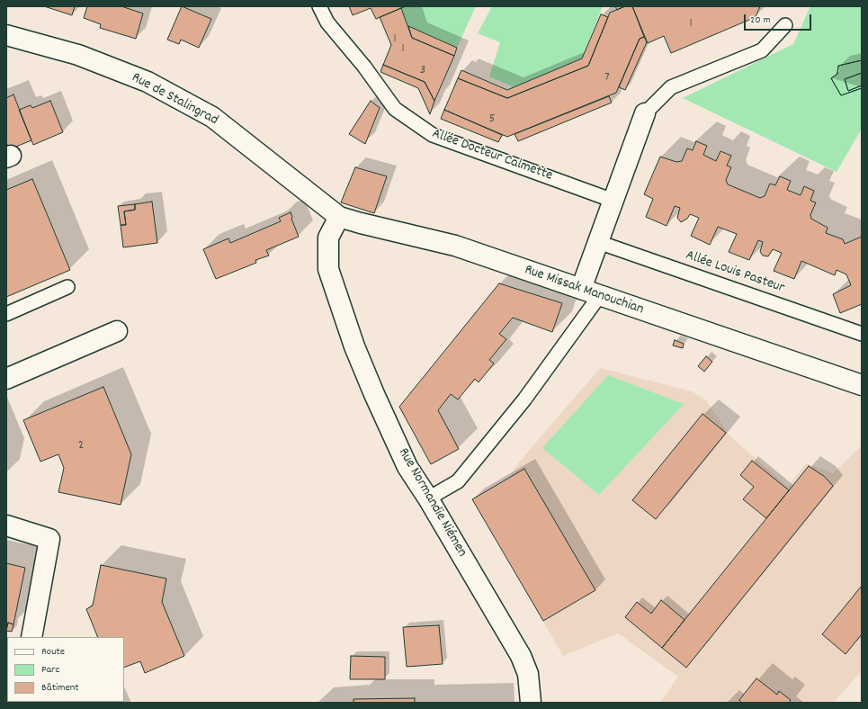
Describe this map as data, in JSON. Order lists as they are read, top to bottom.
{
  "streets": {
    "street": ["Rue de Stalingrad", "Rue Missak Manouchian", "Rue Normandie Niémen"],
    "lane": ["Allée Docteur Calmette", "Allée Louis Pasteur"]
  },
  "crossings": [
    ["Rue de Stalingrad", "Rue Missak Manouchian"],
    ["Rue de Stalingrad", "Rue Normandie Niémen"],
    ["Rue Missak Manouchian", "Rue Normandie Niémen"]
  ],
  "house_numbers": [
    "1",
    "1",
    "1",
    "3",
    "7",
    "5",
    "2"
  ],
  "legend": ["Route", "Parc", "Bâtiment"],
  "scale_bar": "20 m"
}
